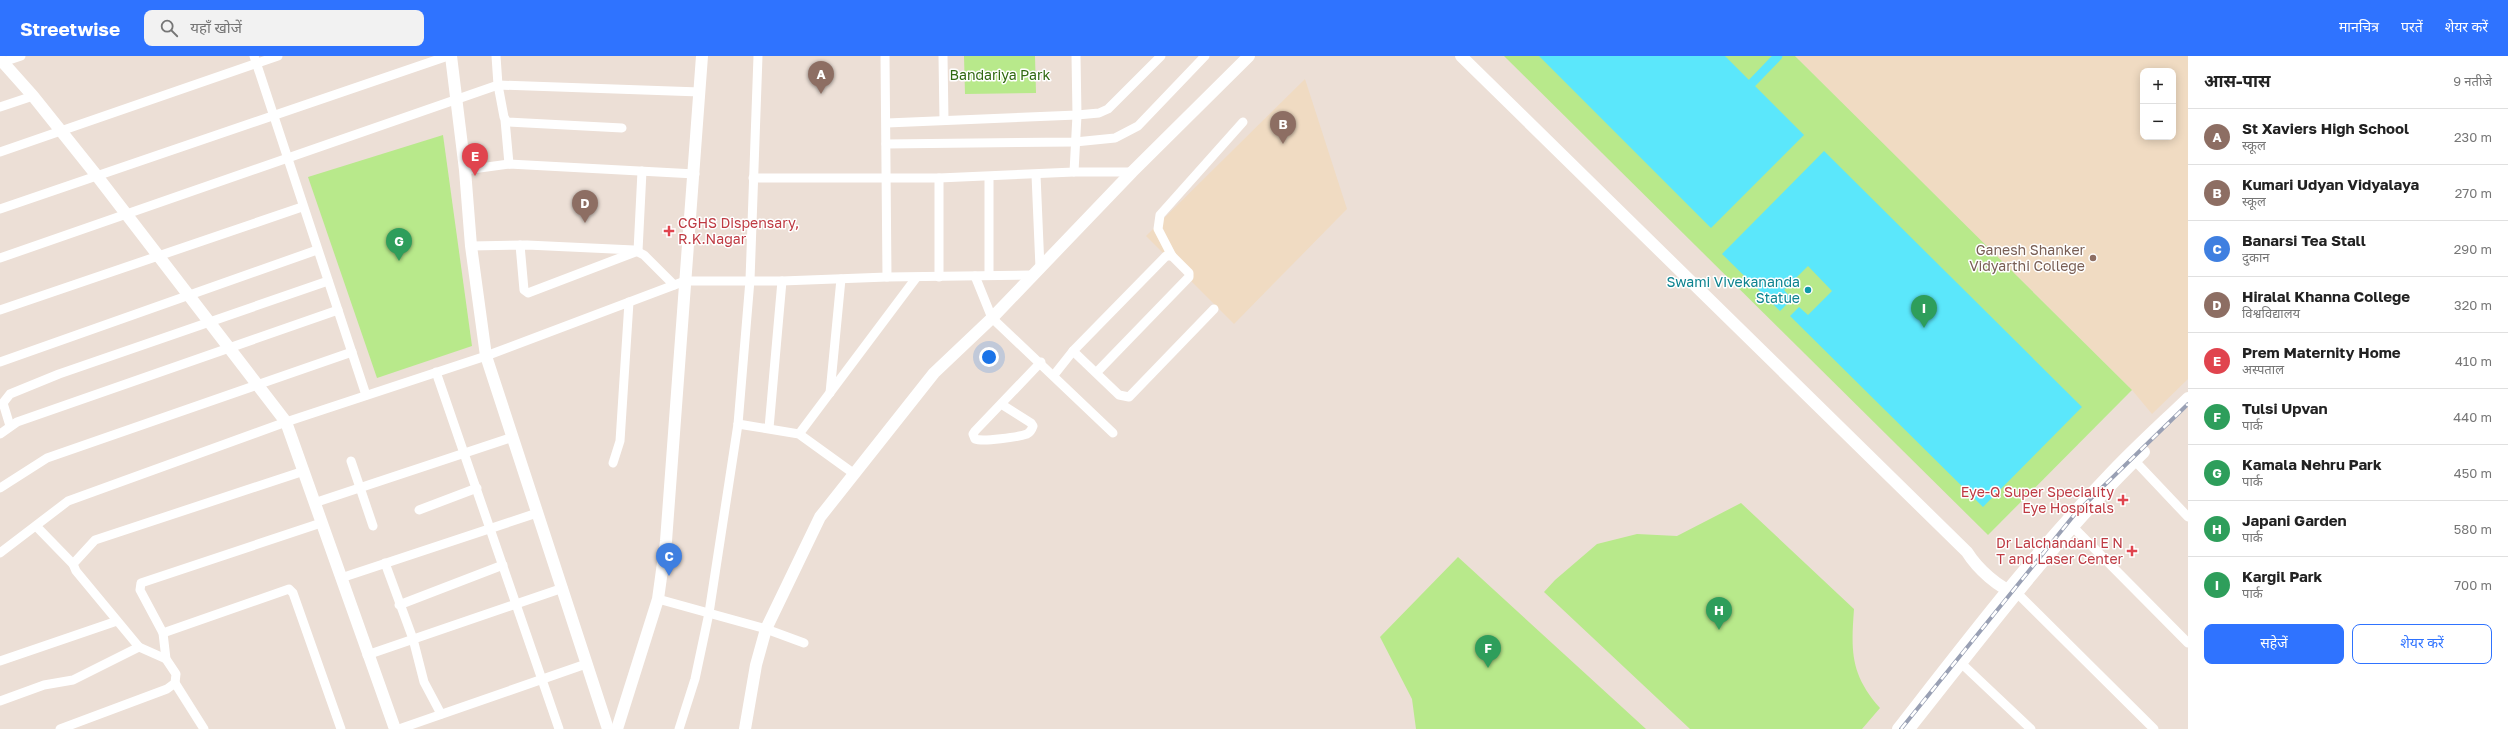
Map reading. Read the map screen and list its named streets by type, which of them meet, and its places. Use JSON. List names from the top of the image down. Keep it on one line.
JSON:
{"parks":["Bandariya Park"],"places":{"health":["CGHS Dispensary, R.K.Nagar","Eye-Q Super Speciality Eye Hospitals","Dr Lalchandani E N T and Laser Center"],"other":["Ganesh Shanker Vidyarthi College","Swami Vivekananda Statue"]},"page":{"header":"Streetwise","search":"यहाँ खोजें","nav":["मानचित्र","परतें","शेयर करें"],"heading":["आस-पास","9 नतीजे"],"pins":["A","B","E","D","G","I","C","H","F"],"map_buttons":["+","−"],"list":[{"mark":"A","name":"St Xaviers High School","note":"स्कूल","value":"230 m"},{"mark":"B","name":"Kumari Udyan Vidyalaya","note":"स्कूल","value":"270 m"},{"mark":"C","name":"Banarsi Tea Stall","note":"दुकान","value":"290 m"},{"mark":"D","name":"Hiralal Khanna College","note":"विश्वविद्यालय","value":"320 m"},{"mark":"E","name":"Prem Maternity Home","note":"अस्पताल","value":"410 m"},{"mark":"F","name":"Tulsi Upvan","note":"पार्क","value":"440 m"},{"mark":"G","name":"Kamala Nehru Park","note":"पार्क","value":"450 m"},{"mark":"H","name":"Japani Garden","note":"पार्क","value":"580 m"},{"mark":"I","name":"Kargil Park","note":"पार्क","value":"700 m"}],"buttons":["सहेजें","शेयर करें"]}}
